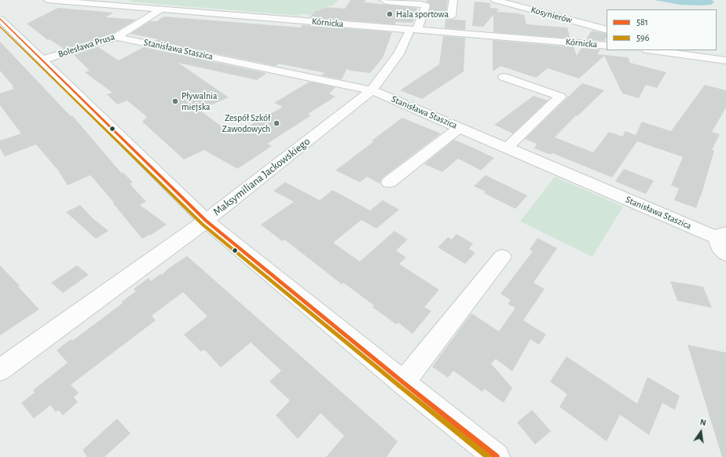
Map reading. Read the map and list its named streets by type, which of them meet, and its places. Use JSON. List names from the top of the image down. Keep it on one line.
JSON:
{"streets":{"street":["Kosynierów","Kórnicka","Bolesława Prusa","Stanisława Staszica","Maksymiliana Jackowskiego"]},"crossings":[["Kórnicka","Bolesława Prusa"],["Kórnicka","Maksymiliana Jackowskiego"],["Bolesława Prusa","Stanisława Staszica"],["Stanisława Staszica","Maksymiliana Jackowskiego"]],"places":["Hala sportowa","Pływalnia miejska","Zespół Szkół Zawodowych"],"lines":["transit line 581","transit line 596"],"legend":["581","596"],"north":"top"}
